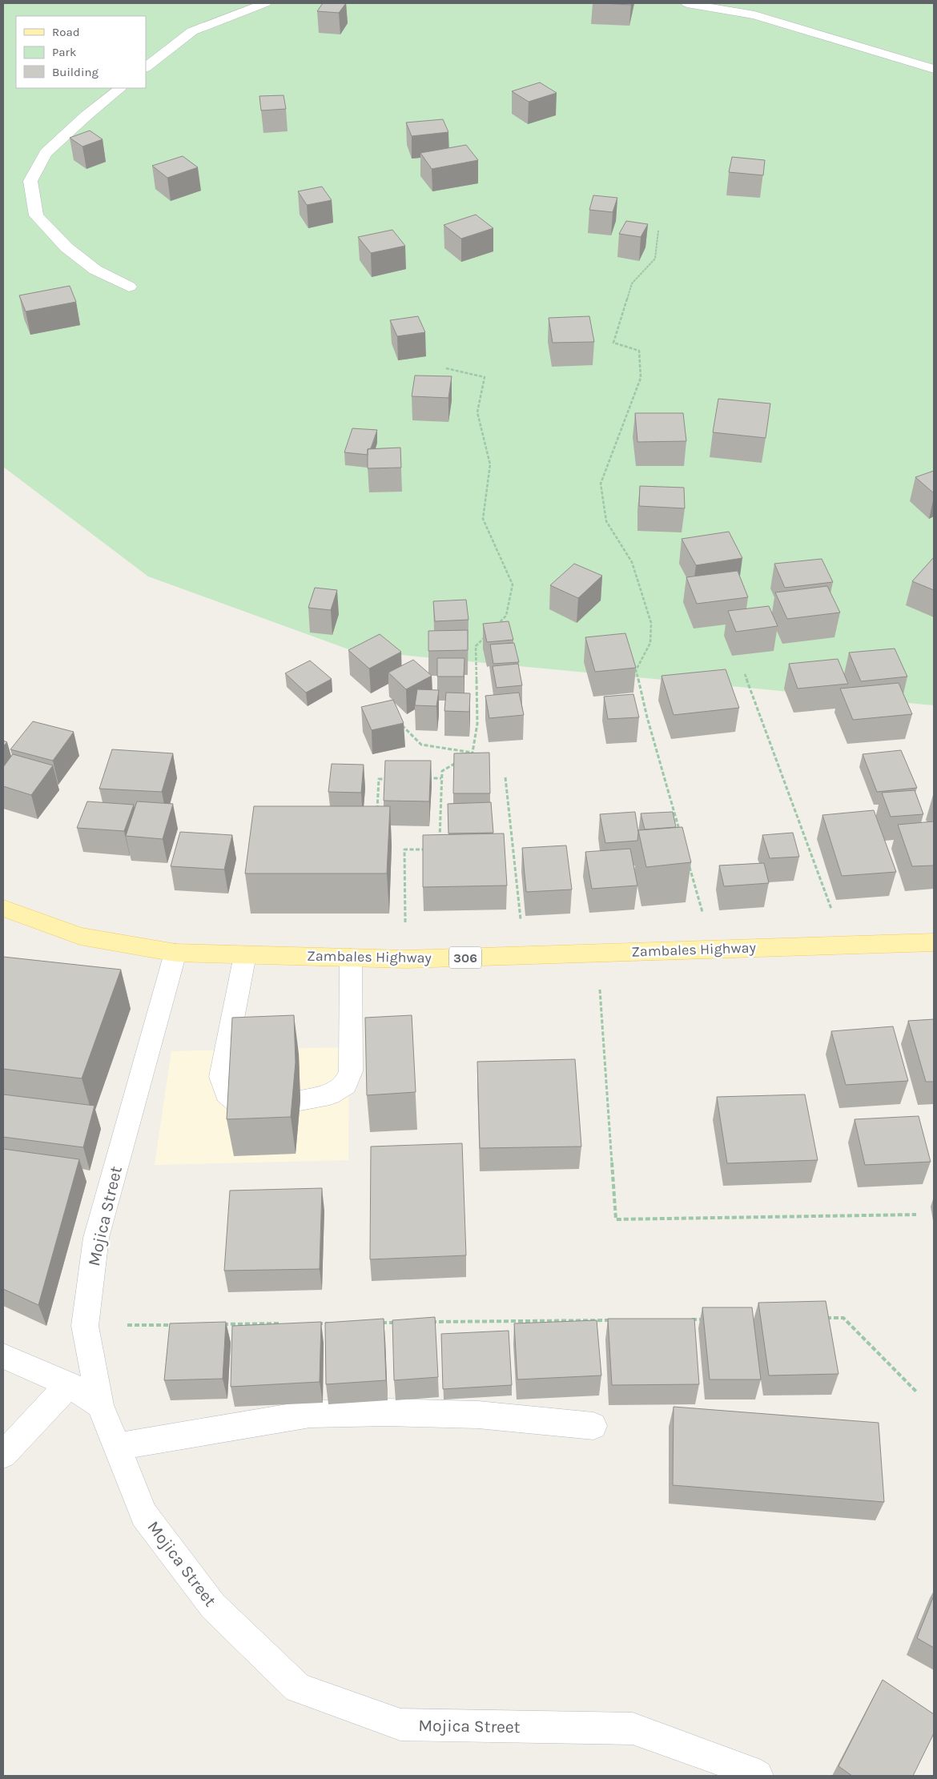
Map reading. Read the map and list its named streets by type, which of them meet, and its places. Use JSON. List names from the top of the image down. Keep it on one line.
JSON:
{"streets":{"main road":["Zambales Highway","306"],"street":["Mojica Street"]},"crossings":[["Zambales Highway","Mojica Street"]],"legend":["Road","Park","Building"]}
